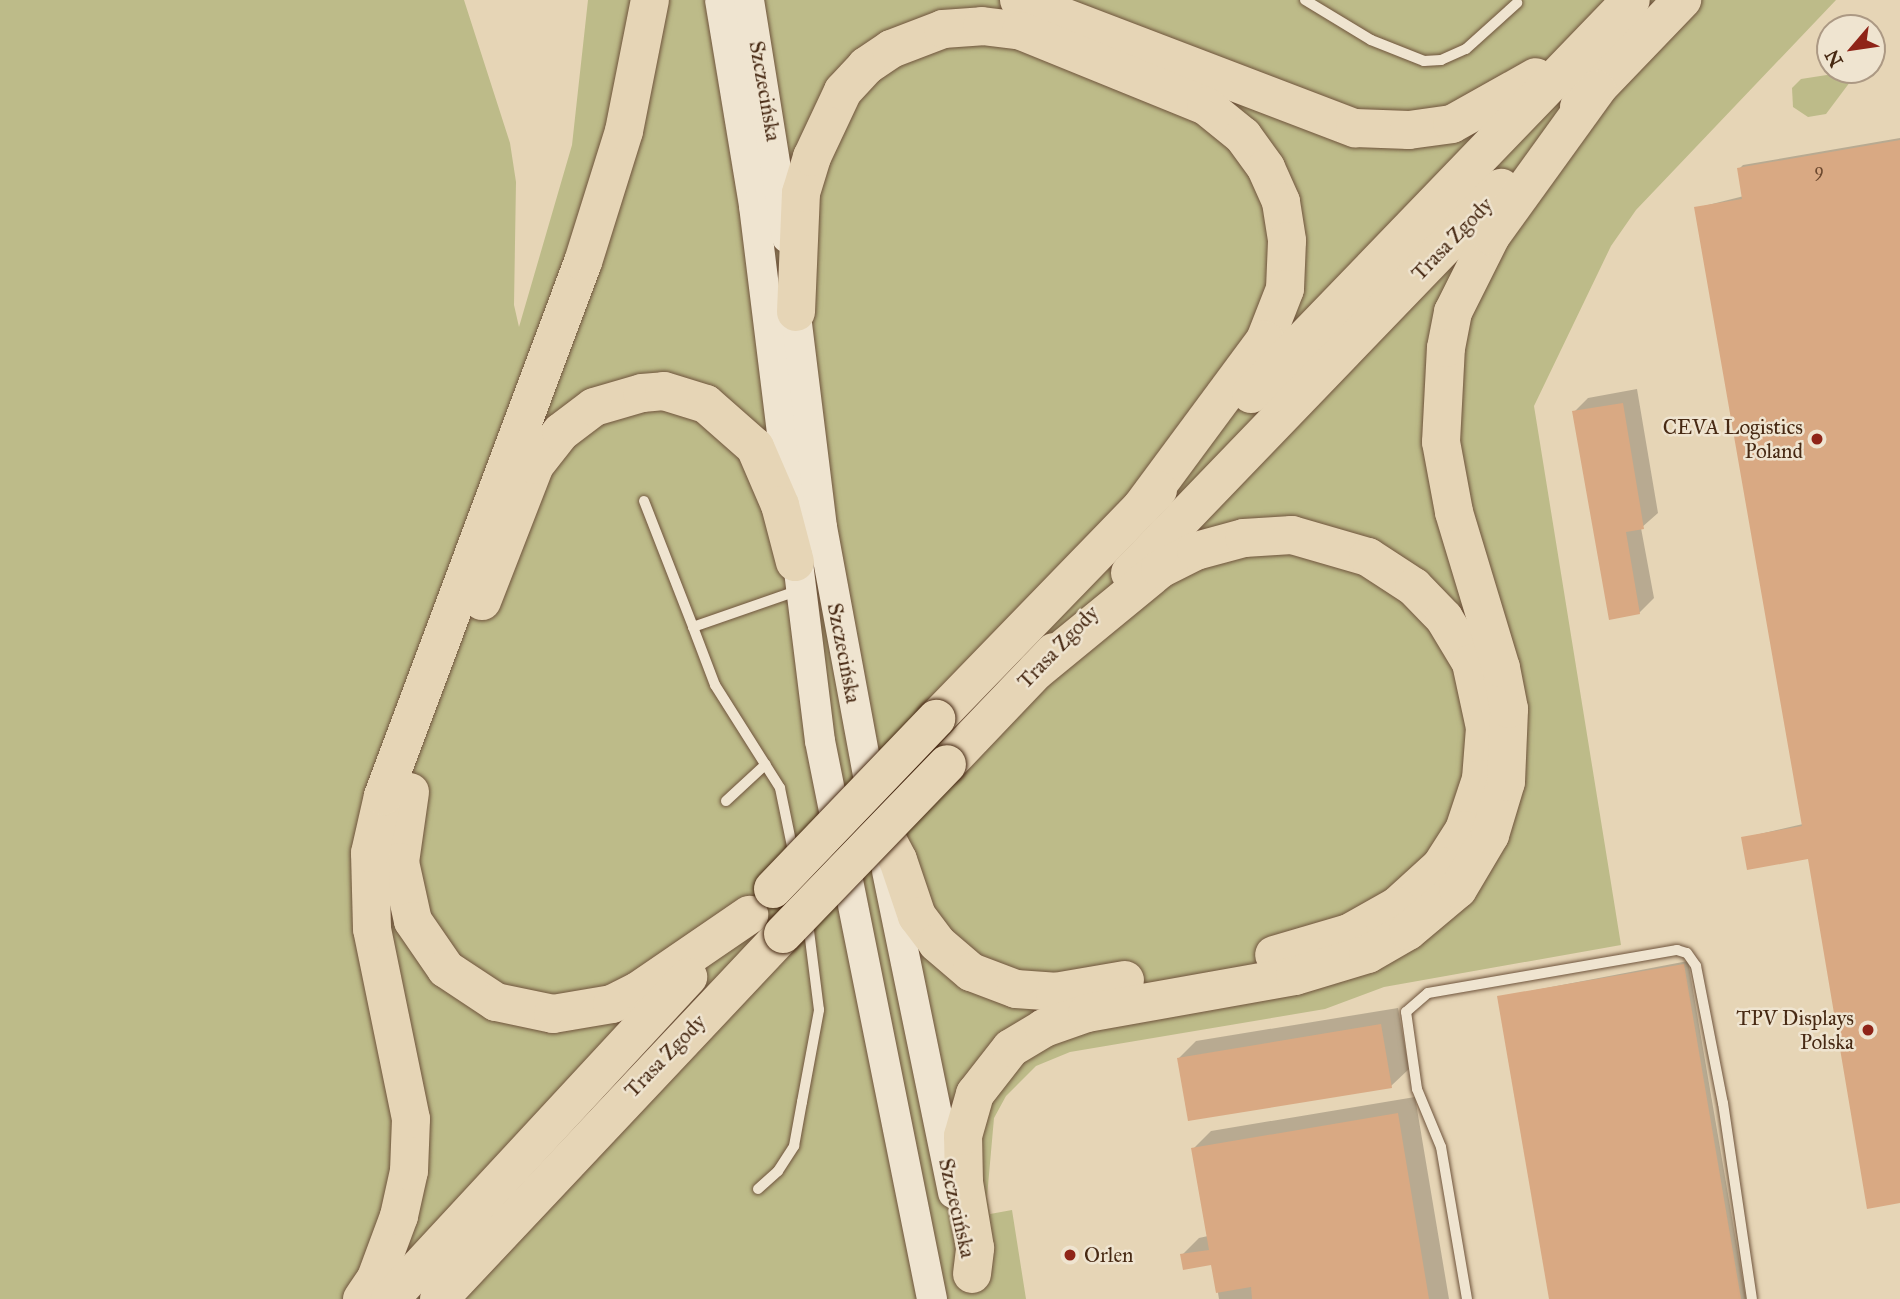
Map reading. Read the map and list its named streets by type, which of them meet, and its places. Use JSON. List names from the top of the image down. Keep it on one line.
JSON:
{"streets":{"highway":["Trasa Zgody"],"main road":["Szczecińska"]},"places":["CEVA Logistics Poland","TPV Displays Polska","Orlen"],"house_numbers":["9"],"north":"bottom left"}
